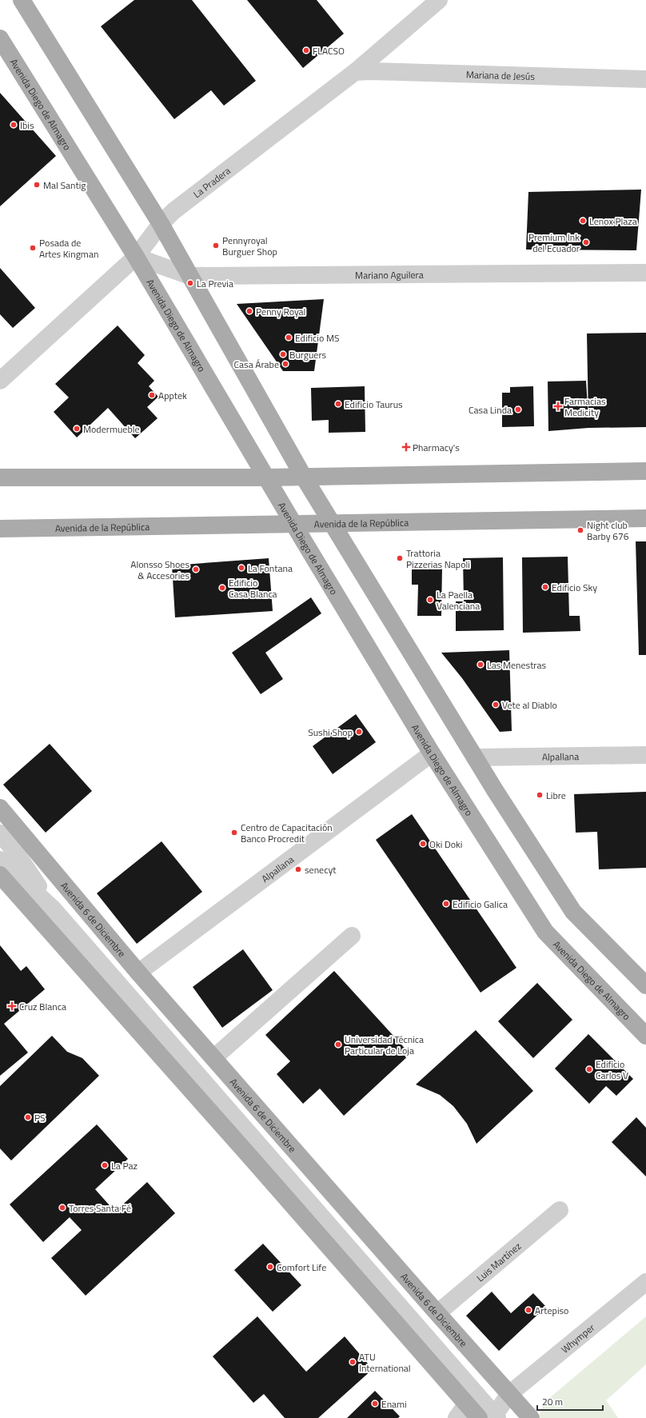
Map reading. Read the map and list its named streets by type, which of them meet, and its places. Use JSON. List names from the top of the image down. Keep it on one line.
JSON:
{"streets":{"main road":["Avenida Diego de Almagro","Avenida de la República","Avenida 6 de Diciembre"],"street":["Mariana de Jesús","La Pradera","Mariano Aguilera","Alpallana","Luis Martínez","Whymper"]},"crossings":[["Mariana de Jesús","La Pradera"],["Avenida Diego de Almagro","La Pradera"],["Avenida Diego de Almagro","Mariano Aguilera"],["Avenida Diego de Almagro","Avenida de la República"],["Avenida Diego de Almagro","Alpallana"],["La Pradera","Mariano Aguilera"],["Alpallana","Avenida 6 de Diciembre"],["Avenida 6 de Diciembre","Luis Martínez"],["Avenida 6 de Diciembre","Whymper"]],"places":{"other":["FLACSO","Ibis","Mal Santig","Lenox Plaza","Premium Ink del Ecuador","Pennyroyal Burguer Shop","Posada de Artes Kingman","La Previa","Penny Royal","Edificio MS","Burguers","Casa Árabe","Apptek","Edificio Taurus","Casa Linda","Modermueble","Night club Barby 676","Trattoria Pizzerias Napoli","La Fontana","Alonsso Shoes & Accesories","Edificio Sky","Edificio Casa Blanca","La Paella Valenciana","Las Menestras","Vete al Diablo","Sushi Shop","Libre","Centro de Capacitación Banco Procredit","Oki Doki","senecyt","Edificio Galica","Universidad Técnica Particular de Loja","Edificio Carlos V","PS","La Paz","Torres Santa Fé","Comfort Life","Artepiso","ATU International","Enami"],"health":["Farmacias Medicity","Pharmacy's","Cruz Blanca"]},"scale_bar":"20 m"}
